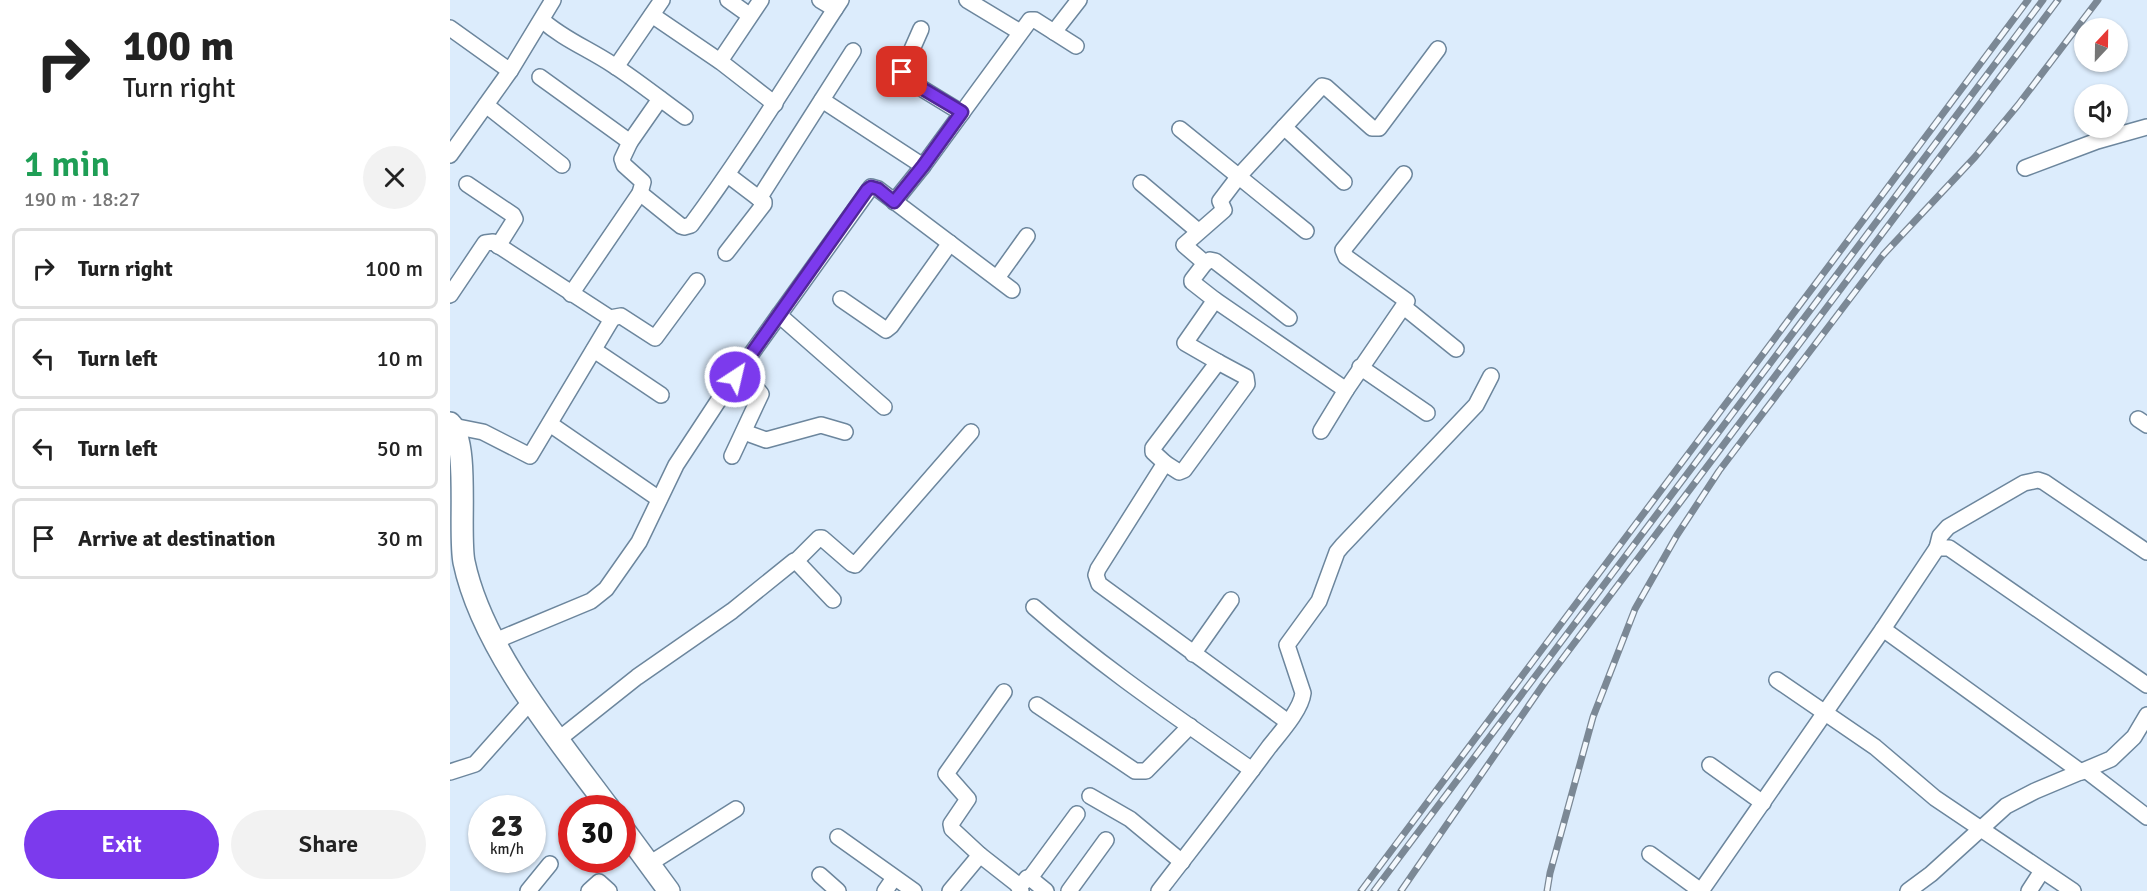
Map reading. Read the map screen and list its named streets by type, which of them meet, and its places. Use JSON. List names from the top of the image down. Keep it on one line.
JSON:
{"north":"top","page":{"turn":["100 m","Turn right"],"heading":["1 min","190 m · 18:27"],"list":[{"name":"Turn right","value":"100 m"},{"name":"Turn left","value":"10 m"},{"name":"Turn left","value":"50 m"},{"name":"Arrive at destination","value":"30 m"}],"speed":"23 km/h","limit":"30","buttons":["Exit","Share"]}}
